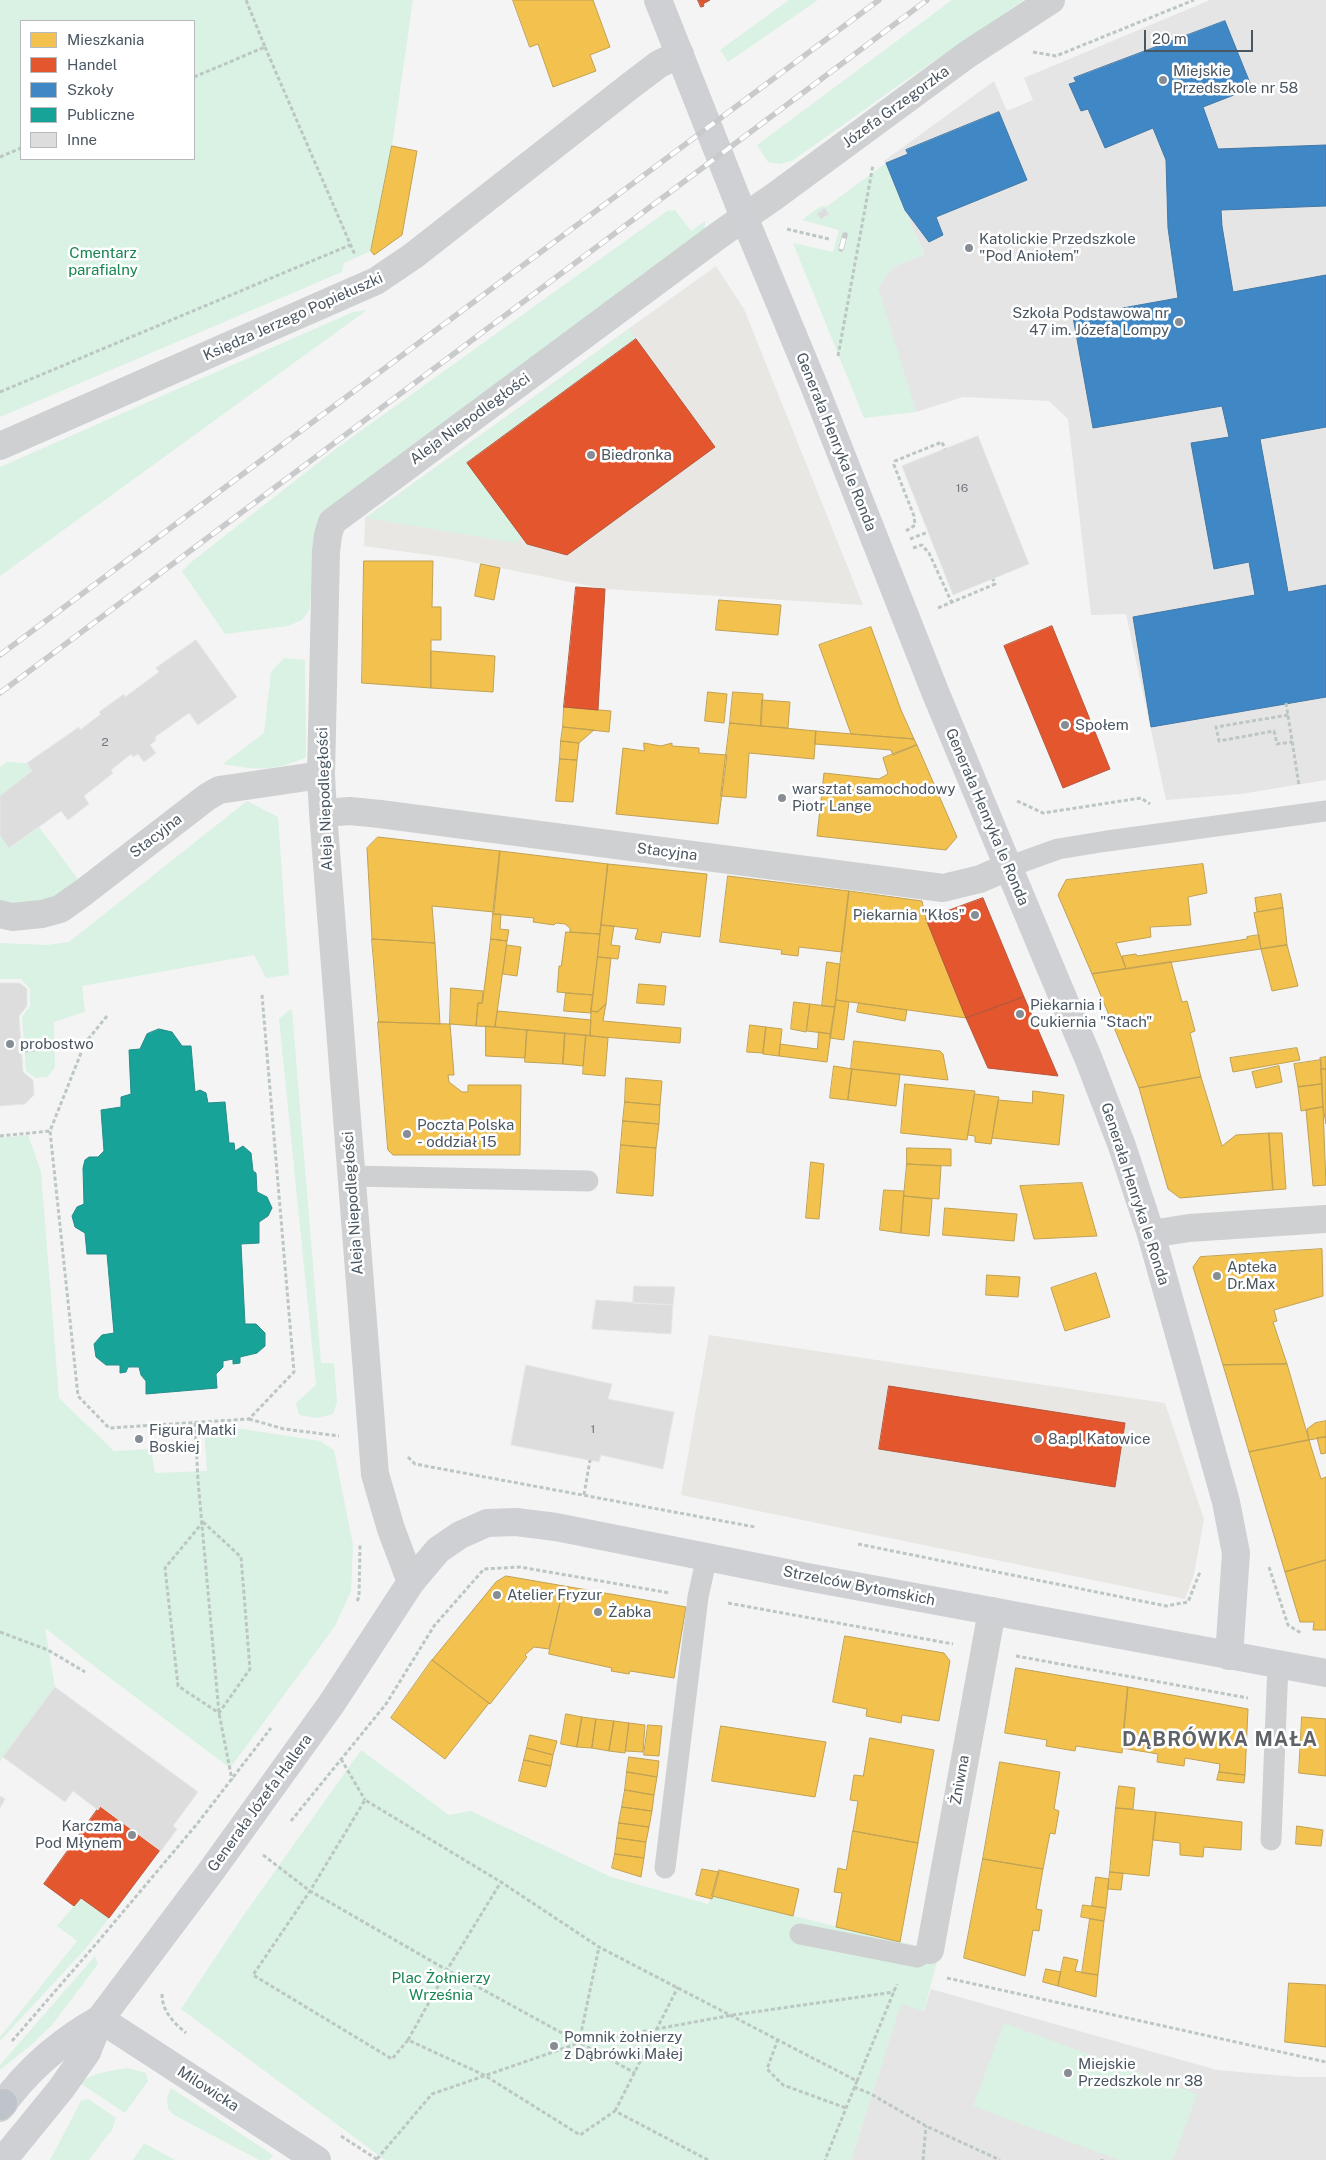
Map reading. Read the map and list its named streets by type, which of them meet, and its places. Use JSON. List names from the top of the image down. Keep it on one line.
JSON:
{"streets":{"street":["Józefa Grzegorzka","Księdza Jerzego Popiełuszki","Aleja Niepodległości","Generała Henryka le Ronda","Stacyjna","Strzelców Bytomskich","Żniwna","Generała Józefa Hallera","Milowicka"]},"crossings":[["Józefa Grzegorzka","Aleja Niepodległości"],["Józefa Grzegorzka","Generała Henryka le Ronda"],["Księdza Jerzego Popiełuszki","Generała Henryka le Ronda"],["Aleja Niepodległości","Generała Henryka le Ronda"],["Aleja Niepodległości","Stacyjna"],["Aleja Niepodległości","Strzelców Bytomskich"],["Aleja Niepodległości","Generała Józefa Hallera"],["Generała Henryka le Ronda","Stacyjna"],["Generała Henryka le Ronda","Strzelców Bytomskich"],["Strzelców Bytomskich","Żniwna"],["Strzelców Bytomskich","Generała Józefa Hallera"],["Generała Józefa Hallera","Milowicka"]],"districts":["DĄBRÓWKA MAŁA"],"parks":["Cmentarz parafialny","Plac Żołnierzy Września"],"places":["Miejskie Przedszkole nr 58","Katolickie Przedszkole \"Pod Aniołem\"","Szkoła Podstawowa nr 47 im. Józefa Lompy","Biedronka","Społem","warsztat samochodowy Piotr Lange","Piekarnia \"Kłos\"","Piekarnia i Cukiernia \"Stach\"","probostwo","Poczta Polska - oddział 15","Apteka Dr.Max","Figura Matki Boskiej","8a.pl Katowice","Atelier Fryzur","Żabka","Karczma Pod Młynem","Pomnik żołnierzy z Dąbrówki Małej","Miejskie Przedszkole nr 38"],"house_numbers":["16","2","1"],"legend":["Mieszkania","Handel","Szkoły","Publiczne","Inne"],"scale_bar":"20 m"}
